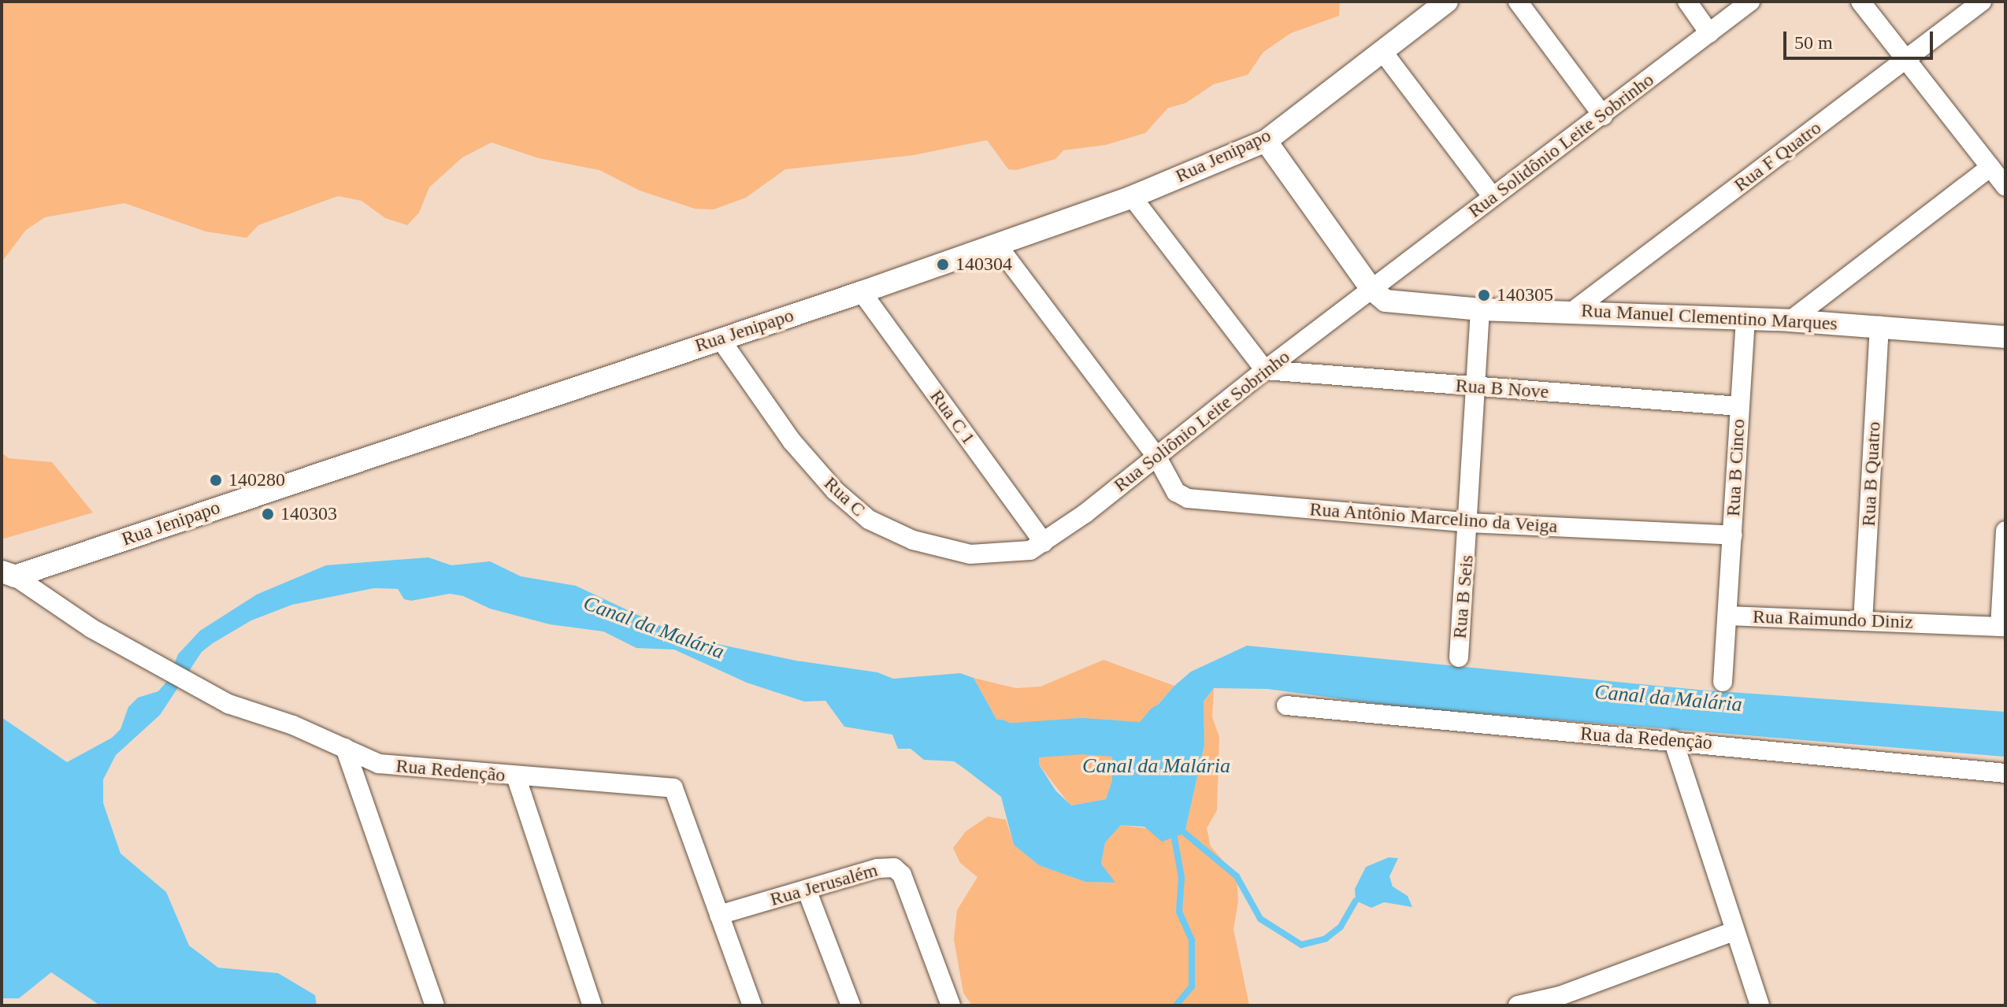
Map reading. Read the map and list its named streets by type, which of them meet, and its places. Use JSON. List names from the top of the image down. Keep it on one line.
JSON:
{"streets":{"street":["Rua Solidônio Leite Sobrinho","Rua Jenipapo","Rua F Quatro","Rua Manuel Clementino Marques","Rua B Nove","Rua C 1","Rua Soliônio Leite Sobrinho","Rua B Cinco","Rua B Quatro","Rua C","Rua Antônio Marcelino da Veiga","Rua B Seis","Rua Raimundo Diniz","Rua da Redenção","Rua Redenção","Rua Jerusalém"]},"crossings":[["Rua Solidônio Leite Sobrinho","Rua Manuel Clementino Marques"],["Rua Solidônio Leite Sobrinho","Rua Soliônio Leite Sobrinho"],["Rua Jenipapo","Rua Manuel Clementino Marques"],["Rua Jenipapo","Rua C 1"],["Rua Jenipapo","Rua C"],["Rua Jenipapo","Rua Antônio Marcelino da Veiga"],["Rua Jenipapo","Rua Redenção"],["Rua F Quatro","Rua Manuel Clementino Marques"],["Rua Manuel Clementino Marques","Rua Soliônio Leite Sobrinho"],["Rua Manuel Clementino Marques","Rua B Cinco"],["Rua Manuel Clementino Marques","Rua B Quatro"],["Rua Manuel Clementino Marques","Rua B Seis"],["Rua B Nove","Rua Soliônio Leite Sobrinho"],["Rua B Nove","Rua B Cinco"],["Rua B Nove","Rua B Seis"],["Rua C 1","Rua Soliônio Leite Sobrinho"],["Rua C 1","Rua C"],["Rua Soliônio Leite Sobrinho","Rua C"],["Rua Soliônio Leite Sobrinho","Rua Antônio Marcelino da Veiga"],["Rua B Cinco","Rua Antônio Marcelino da Veiga"],["Rua B Cinco","Rua Raimundo Diniz"],["Rua B Quatro","Rua Raimundo Diniz"],["Rua Antônio Marcelino da Veiga","Rua B Seis"],["Rua Redenção","Rua Jerusalém"]],"water":["Canal da Malária"],"places":["140304","140305","140280","140303"],"scale_bar":"50 m"}
